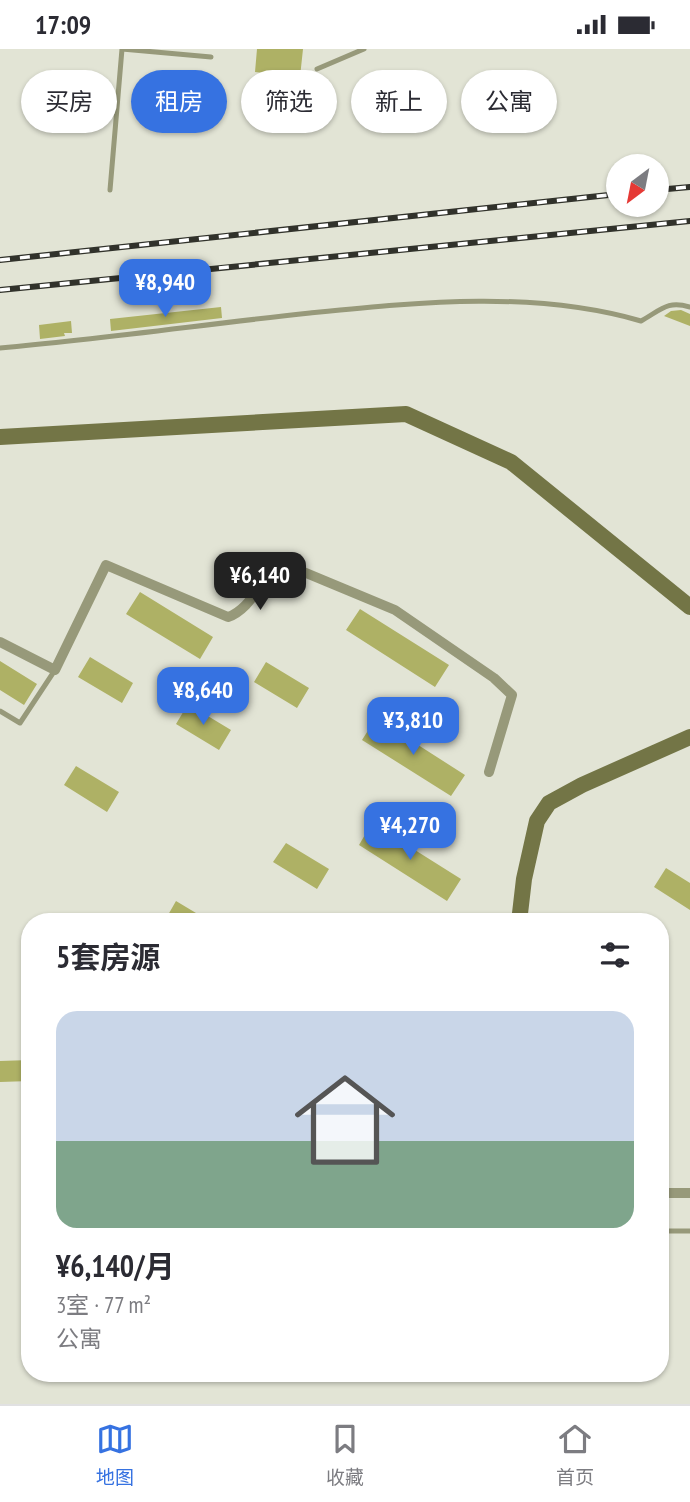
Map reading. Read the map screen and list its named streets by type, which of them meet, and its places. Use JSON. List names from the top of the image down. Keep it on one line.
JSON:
{"north":"bottom left","page":{"status":"17:09","chip":["买房","租房","筛选","新上","公寓"],"price":["¥8,940","¥6,140","¥8,640","¥3,810","¥4,270"],"heading":"5套房源","list":[{"name":"¥6,140/月","note":"3室 · 77 m² · 公寓"}],"tabs":["地图","收藏","首页"]}}
